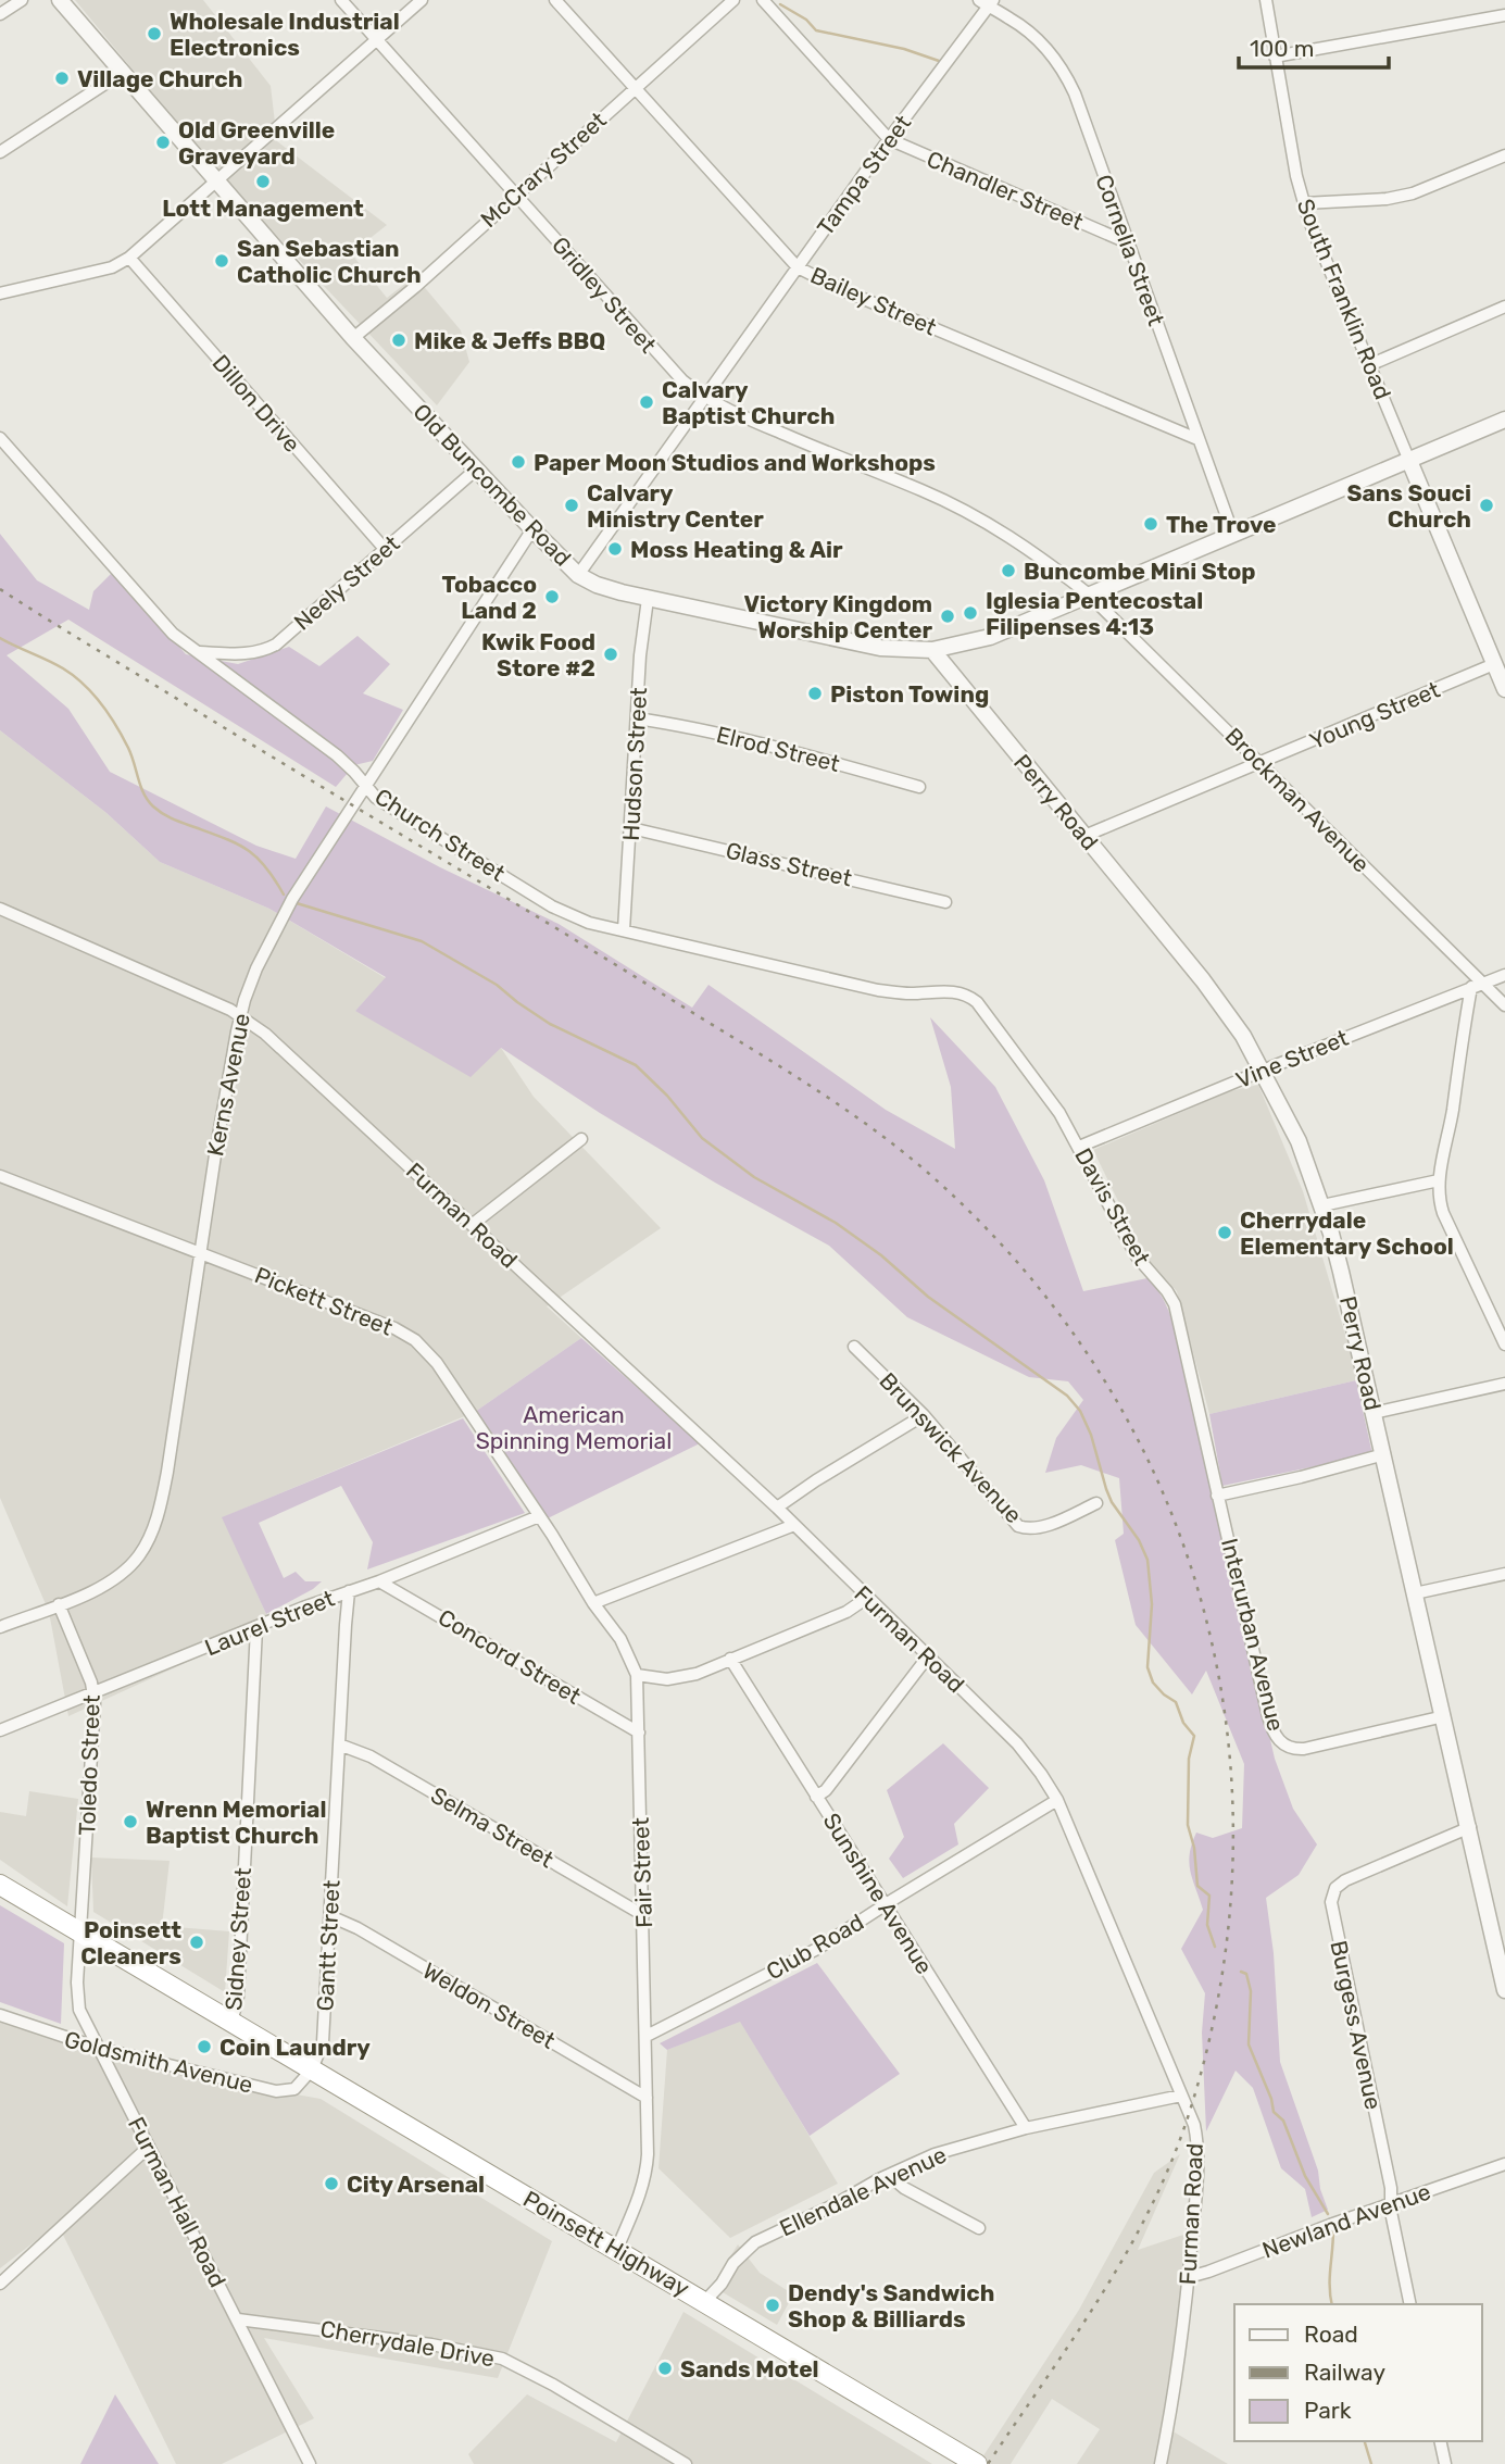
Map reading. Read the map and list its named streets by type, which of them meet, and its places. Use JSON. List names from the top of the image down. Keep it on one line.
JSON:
{"streets":{"highway":["Poinsett Highway"],"street":["McCrary Street","Tampa Street","Chandler Street","Cornelia Street","Gridley Street","South Franklin Road","Bailey Street","Dillon Drive","Old Buncombe Road","Neely Street","Young Street","Elrod Street","Hudson Street","Brockman Avenue","Perry Road","Church Street","Glass Street","Vine Street","Kerns Avenue","Davis Street","Furman Road","Pickett Street","Brunswick Avenue","Laurel Street","Interurban Avenue","Concord Street","Toledo Street","Selma Street","Fair Street","Sunshine Avenue","Sidney Street","Gantt Street","Club Road","Weldon Street","Burgess Avenue","Goldsmith Avenue","Ellendale Avenue","Furman Hall Road","Newland Avenue","Cherrydale Drive"]},"crossings":[["McCrary Street","Gridley Street"],["McCrary Street","Bailey Street"],["McCrary Street","Old Buncombe Road"],["Tampa Street","Chandler Street"],["Tampa Street","Cornelia Street"],["Tampa Street","Gridley Street"],["Tampa Street","Bailey Street"],["Tampa Street","Old Buncombe Road"],["Chandler Street","Cornelia Street"],["Cornelia Street","Bailey Street"],["Cornelia Street","Old Buncombe Road"],["Gridley Street","Old Buncombe Road"],["Gridley Street","Brockman Avenue"],["South Franklin Road","Old Buncombe Road"],["Dillon Drive","Neely Street"],["Old Buncombe Road","Neely Street"],["Old Buncombe Road","Hudson Street"],["Old Buncombe Road","Brockman Avenue"],["Old Buncombe Road","Perry Road"],["Old Buncombe Road","Kerns Avenue"],["Neely Street","Church Street"],["Young Street","Brockman Avenue"],["Young Street","Perry Road"],["Elrod Street","Hudson Street"],["Hudson Street","Church Street"],["Hudson Street","Glass Street"],["Brockman Avenue","Vine Street"],["Perry Road","Vine Street"],["Perry Road","Interurban Avenue"],["Perry Road","Burgess Avenue"],["Church Street","Kerns Avenue"],["Church Street","Davis Street"],["Vine Street","Davis Street"],["Kerns Avenue","Furman Road"],["Kerns Avenue","Pickett Street"],["Kerns Avenue","Toledo Street"],["Davis Street","Interurban Avenue"],["Furman Road","Club Road"],["Furman Road","Ellendale Avenue"],["Furman Road","Newland Avenue"],["Pickett Street","Laurel Street"],["Pickett Street","Fair Street"],["Laurel Street","Concord Street"],["Laurel Street","Toledo Street"],["Laurel Street","Fair Street"],["Laurel Street","Sidney Street"],["Laurel Street","Gantt Street"],["Concord Street","Fair Street"],["Toledo Street","Furman Hall Road"],["Toledo Street","Poinsett Highway"],["Selma Street","Fair Street"],["Selma Street","Gantt Street"],["Fair Street","Club Road"],["Fair Street","Weldon Street"],["Fair Street","Poinsett Highway"],["Sunshine Avenue","Club Road"],["Sunshine Avenue","Ellendale Avenue"],["Sidney Street","Poinsett Highway"],["Gantt Street","Weldon Street"],["Gantt Street","Goldsmith Avenue"],["Gantt Street","Poinsett Highway"],["Burgess Avenue","Newland Avenue"],["Goldsmith Avenue","Furman Hall Road"],["Goldsmith Avenue","Poinsett Highway"],["Ellendale Avenue","Poinsett Highway"],["Furman Hall Road","Poinsett Highway"],["Furman Hall Road","Cherrydale Drive"]],"parks":["American Spinning Memorial"],"places":["Wholesale Industrial Electronics","Village Church","Old Greenville Graveyard","Lott Management","San Sebastian Catholic Church","Mike & Jeffs BBQ","Calvary Baptist Church","Paper Moon Studios and Workshops","Calvary Ministry Center","Sans Souci Church","The Trove","Moss Heating & Air","Buncombe Mini Stop","Tobacco Land 2","Iglesia Pentecostal Filipenses 4:13","Victory Kingdom Worship Center","Kwik Food Store #2","Piston Towing","Cherrydale Elementary School","Wrenn Memorial Baptist Church","Poinsett Cleaners","Coin Laundry","City Arsenal","Dendy's Sandwich Shop & Billiards","Sands Motel"],"legend":["Road","Railway","Park"],"scale_bar":"100 m"}
